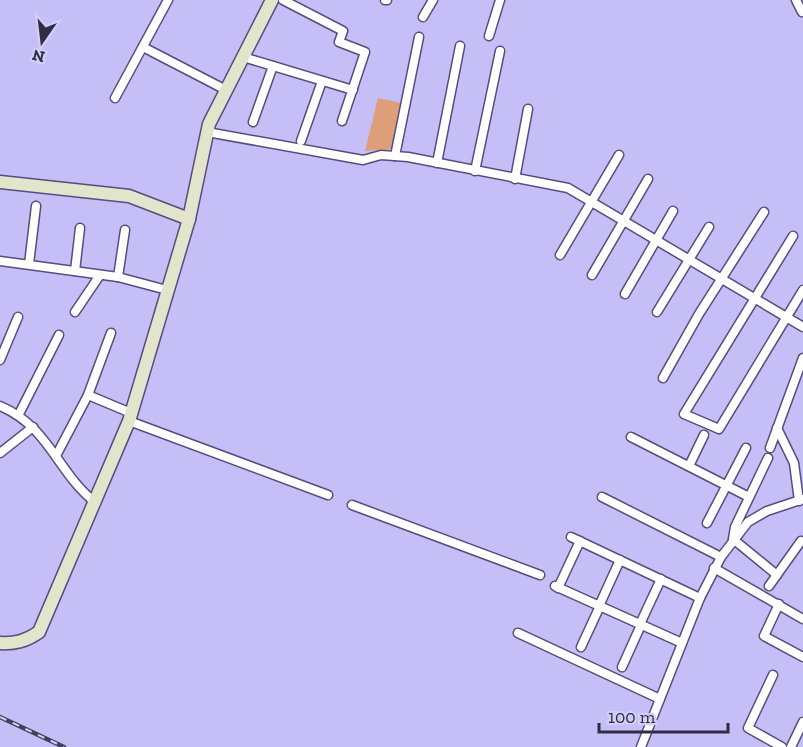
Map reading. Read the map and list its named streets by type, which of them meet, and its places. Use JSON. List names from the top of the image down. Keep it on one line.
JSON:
{"scale_bar":"100 m","north":"bottom"}
